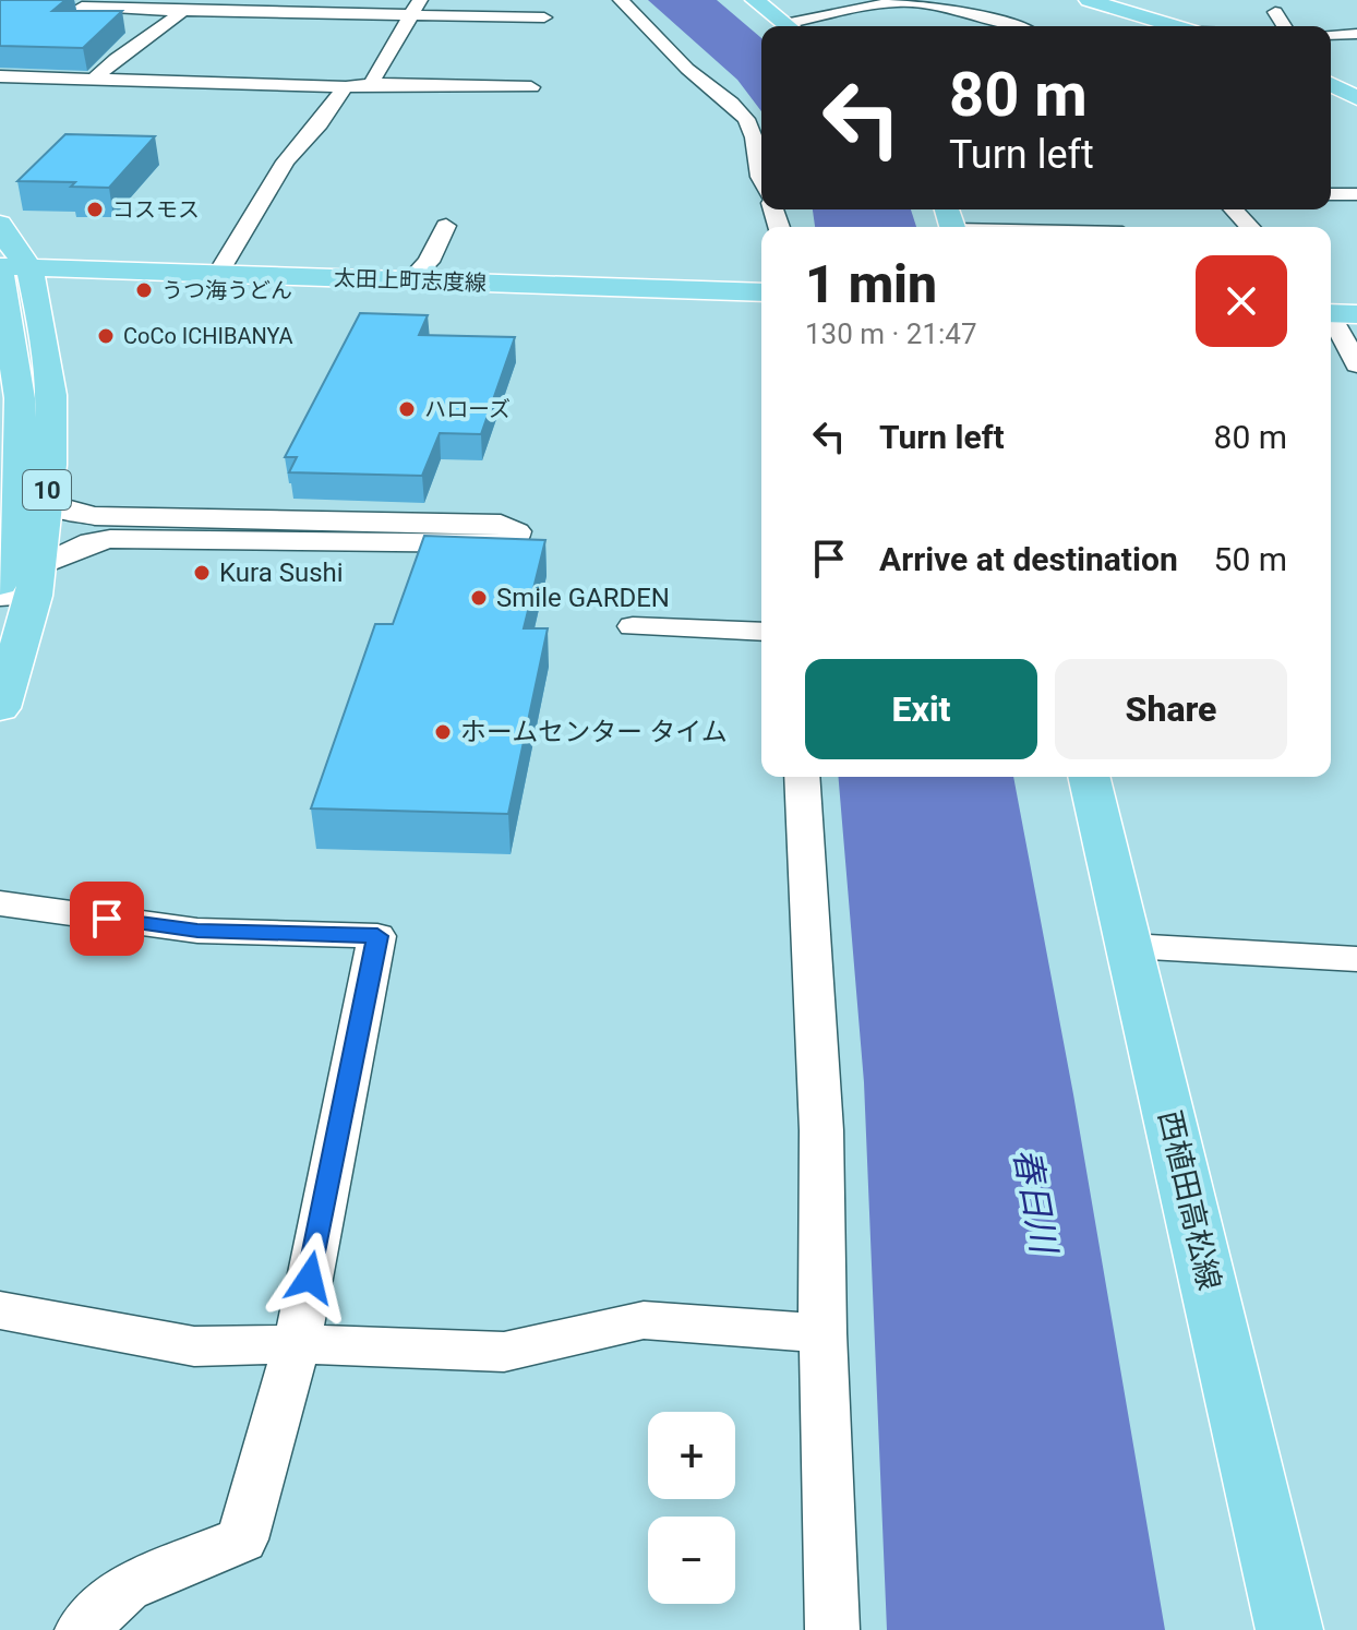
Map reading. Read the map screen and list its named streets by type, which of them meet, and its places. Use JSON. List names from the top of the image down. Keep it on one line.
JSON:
{"streets":{"main road":["太田上町志度線","10","西植田高松線"]},"crossings":[["太田上町志度線","10"]],"water":["春日川"],"places":["コスモス","うつ海うどん","CoCo ICHIBANYA","ハローズ","Kura Sushi","Smile GARDEN","ホームセンター タイム"],"page":{"turn":["80 m","Turn left"],"heading":["1 min","130 m · 21:47"],"list":[{"name":"Turn left","value":"80 m"},{"name":"Arrive at destination","value":"50 m"}],"buttons":["Exit","Share"],"map_buttons":["+","−"]}}
